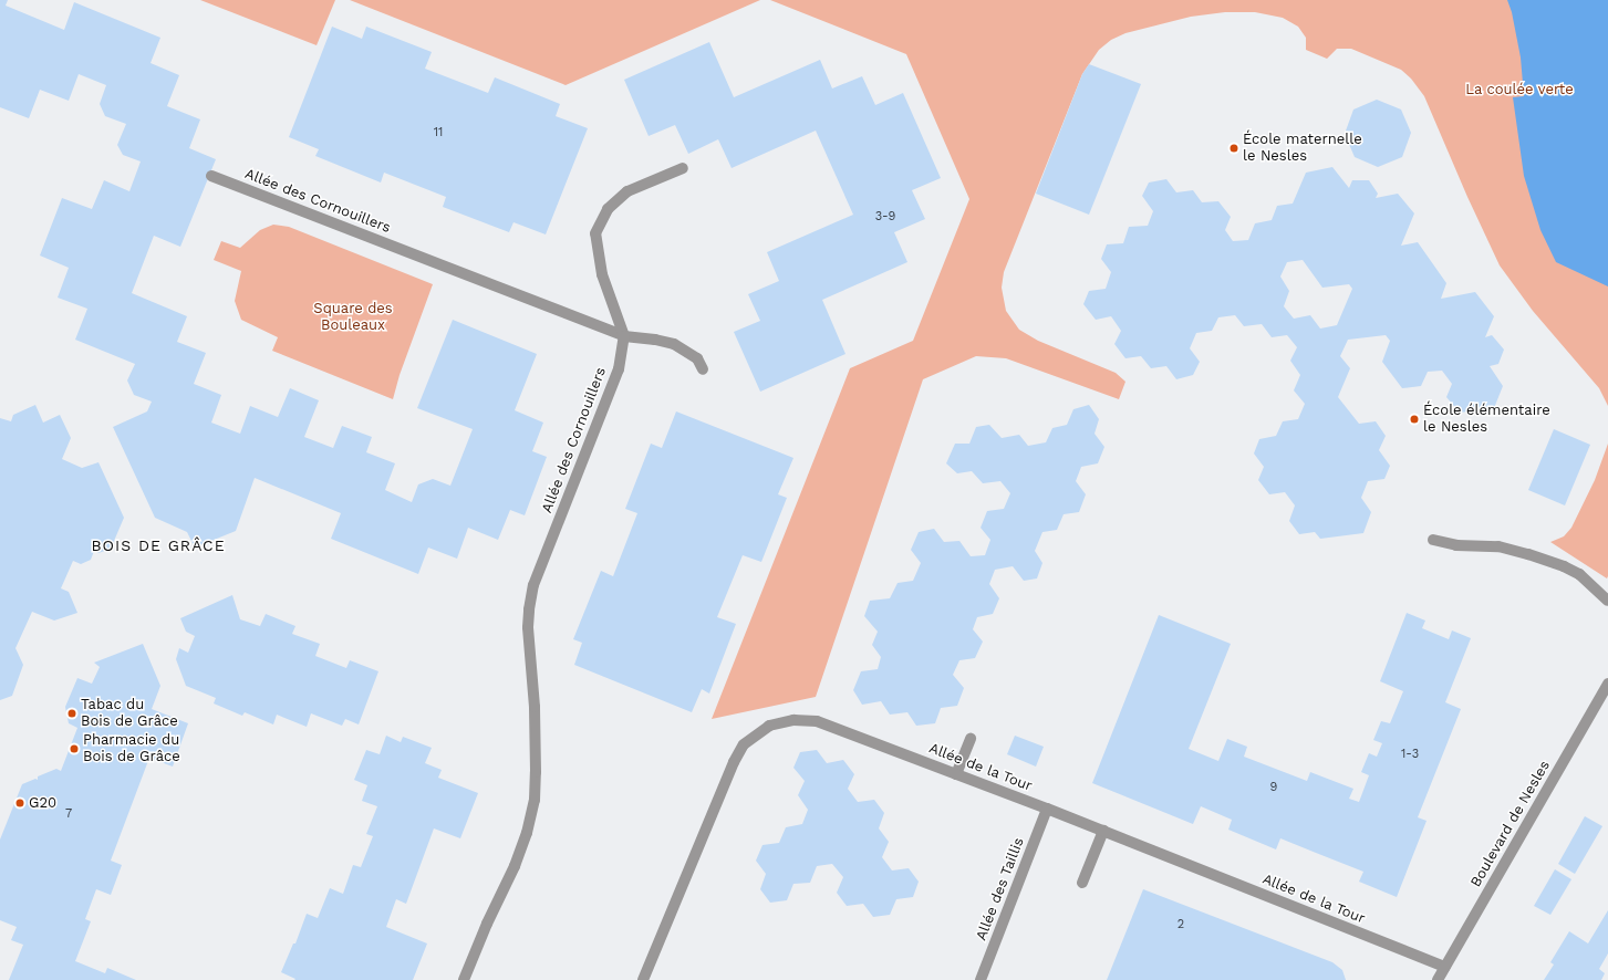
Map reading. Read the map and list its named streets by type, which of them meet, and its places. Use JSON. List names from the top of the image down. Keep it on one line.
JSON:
{"streets":{"street":["Allée des Cornouillers","Allée de la Tour","Boulevard de Nesles","Allée des Taillis"]},"crossings":[["Allée de la Tour","Boulevard de Nesles"],["Allée de la Tour","Allée des Taillis"]],"districts":["BOIS DE GRÂCE"],"parks":["La coulée verte","Square des Bouleaux"],"places":["École maternelle le Nesles","École élémentaire le Nesles","Tabac du Bois de Grâce","Pharmacie du Bois de Grâce","G20"],"house_numbers":["11","3-9","1-3","9","7","2"]}
